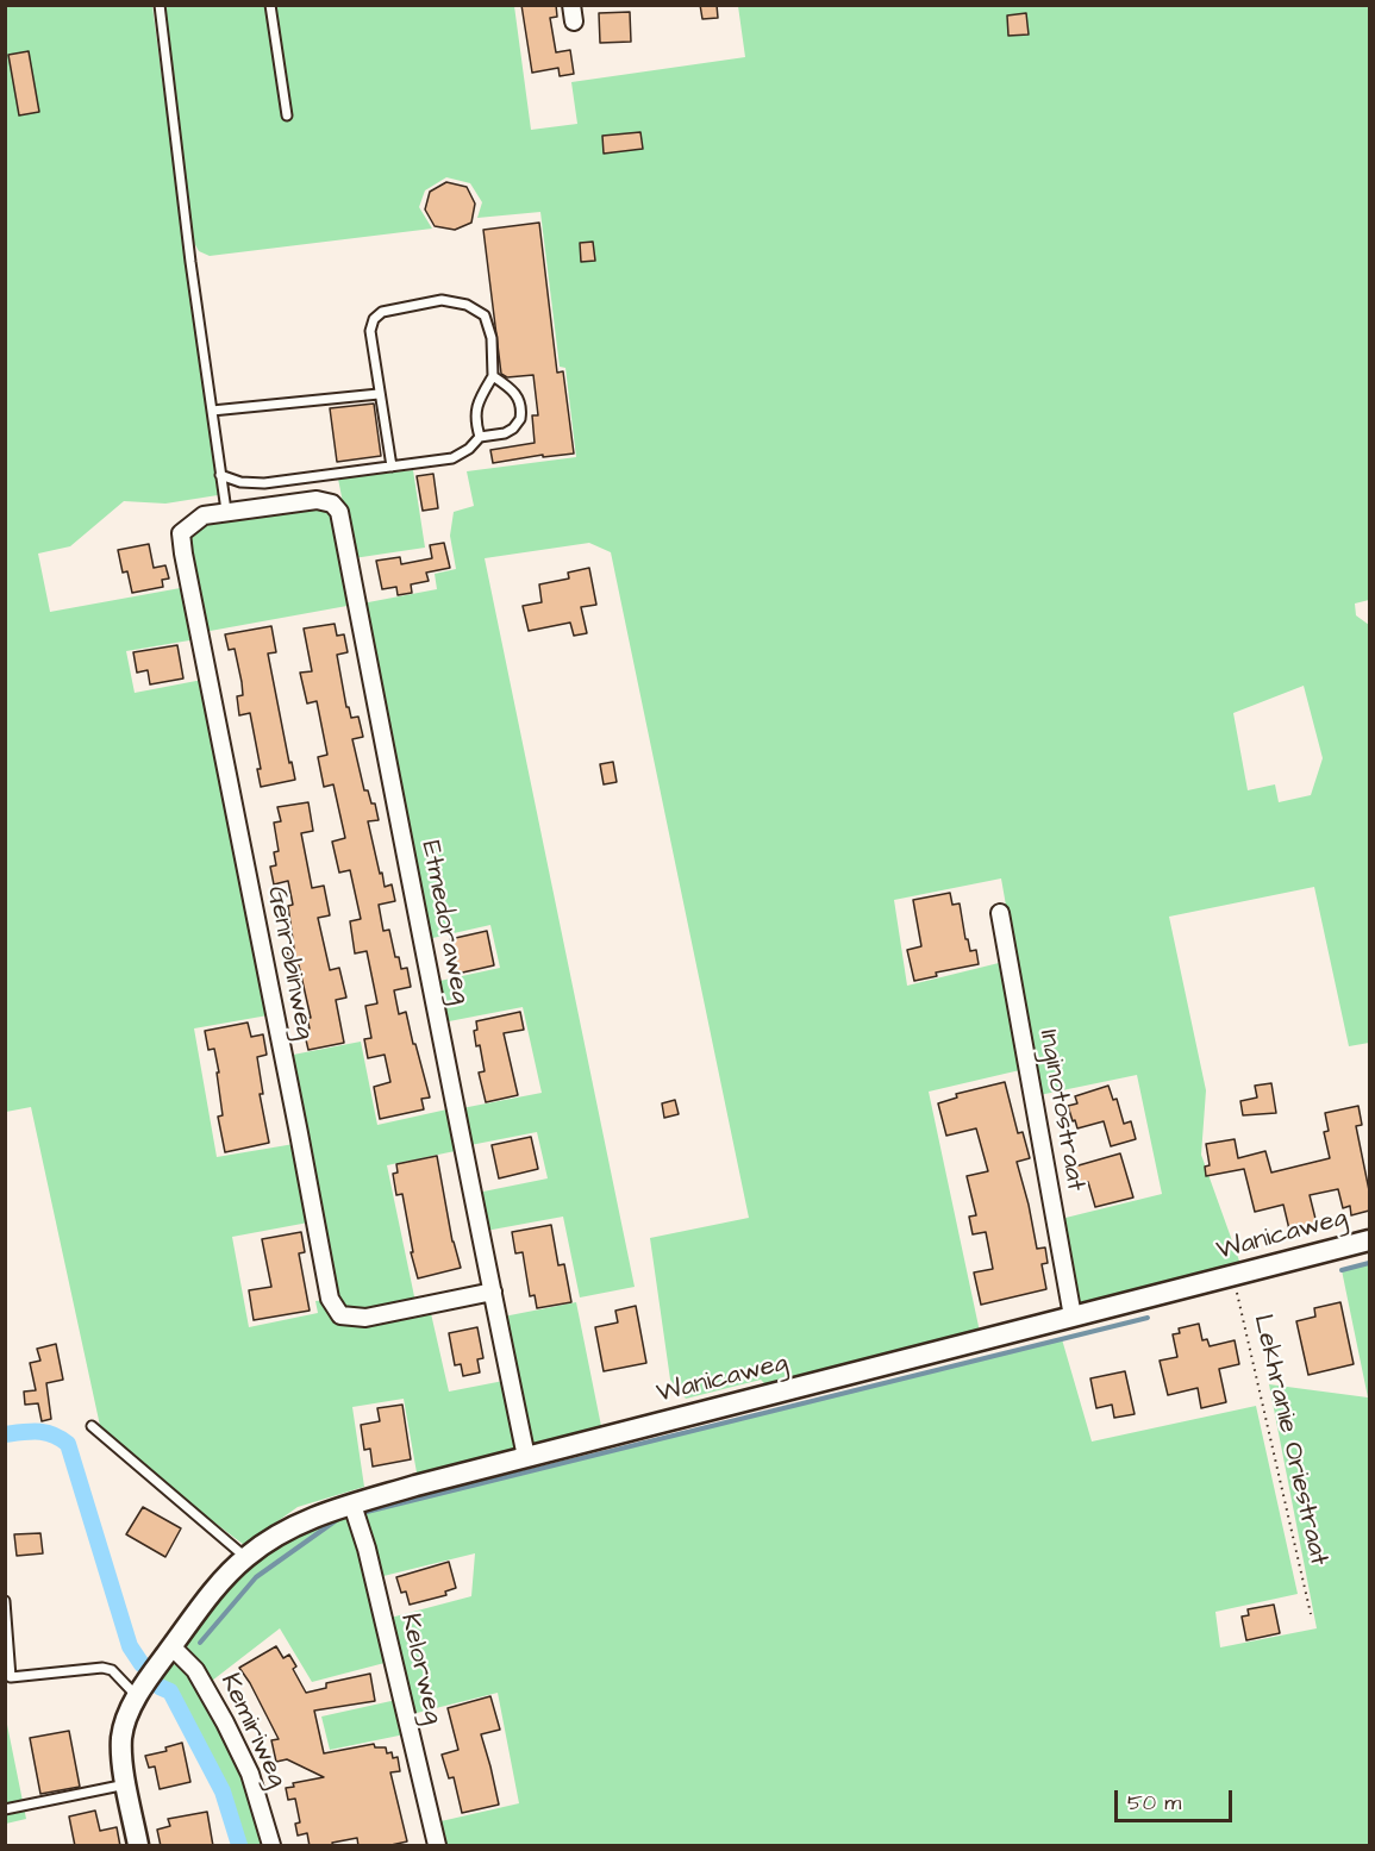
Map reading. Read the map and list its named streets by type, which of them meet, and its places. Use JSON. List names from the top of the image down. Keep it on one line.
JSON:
{"streets":{"street":["Etmedoraweg","Genrobinweg","Inginotostraat","Wanicaweg","Kelorweg","Kemiriweg"],"path":["Lekhranie Oriestraat"]},"crossings":[["Etmedoraweg","Genrobinweg"],["Etmedoraweg","Wanicaweg"],["Inginotostraat","Wanicaweg"],["Wanicaweg","Lekhranie Oriestraat"],["Wanicaweg","Kelorweg"],["Wanicaweg","Kemiriweg"]],"scale_bar":"50 m"}
